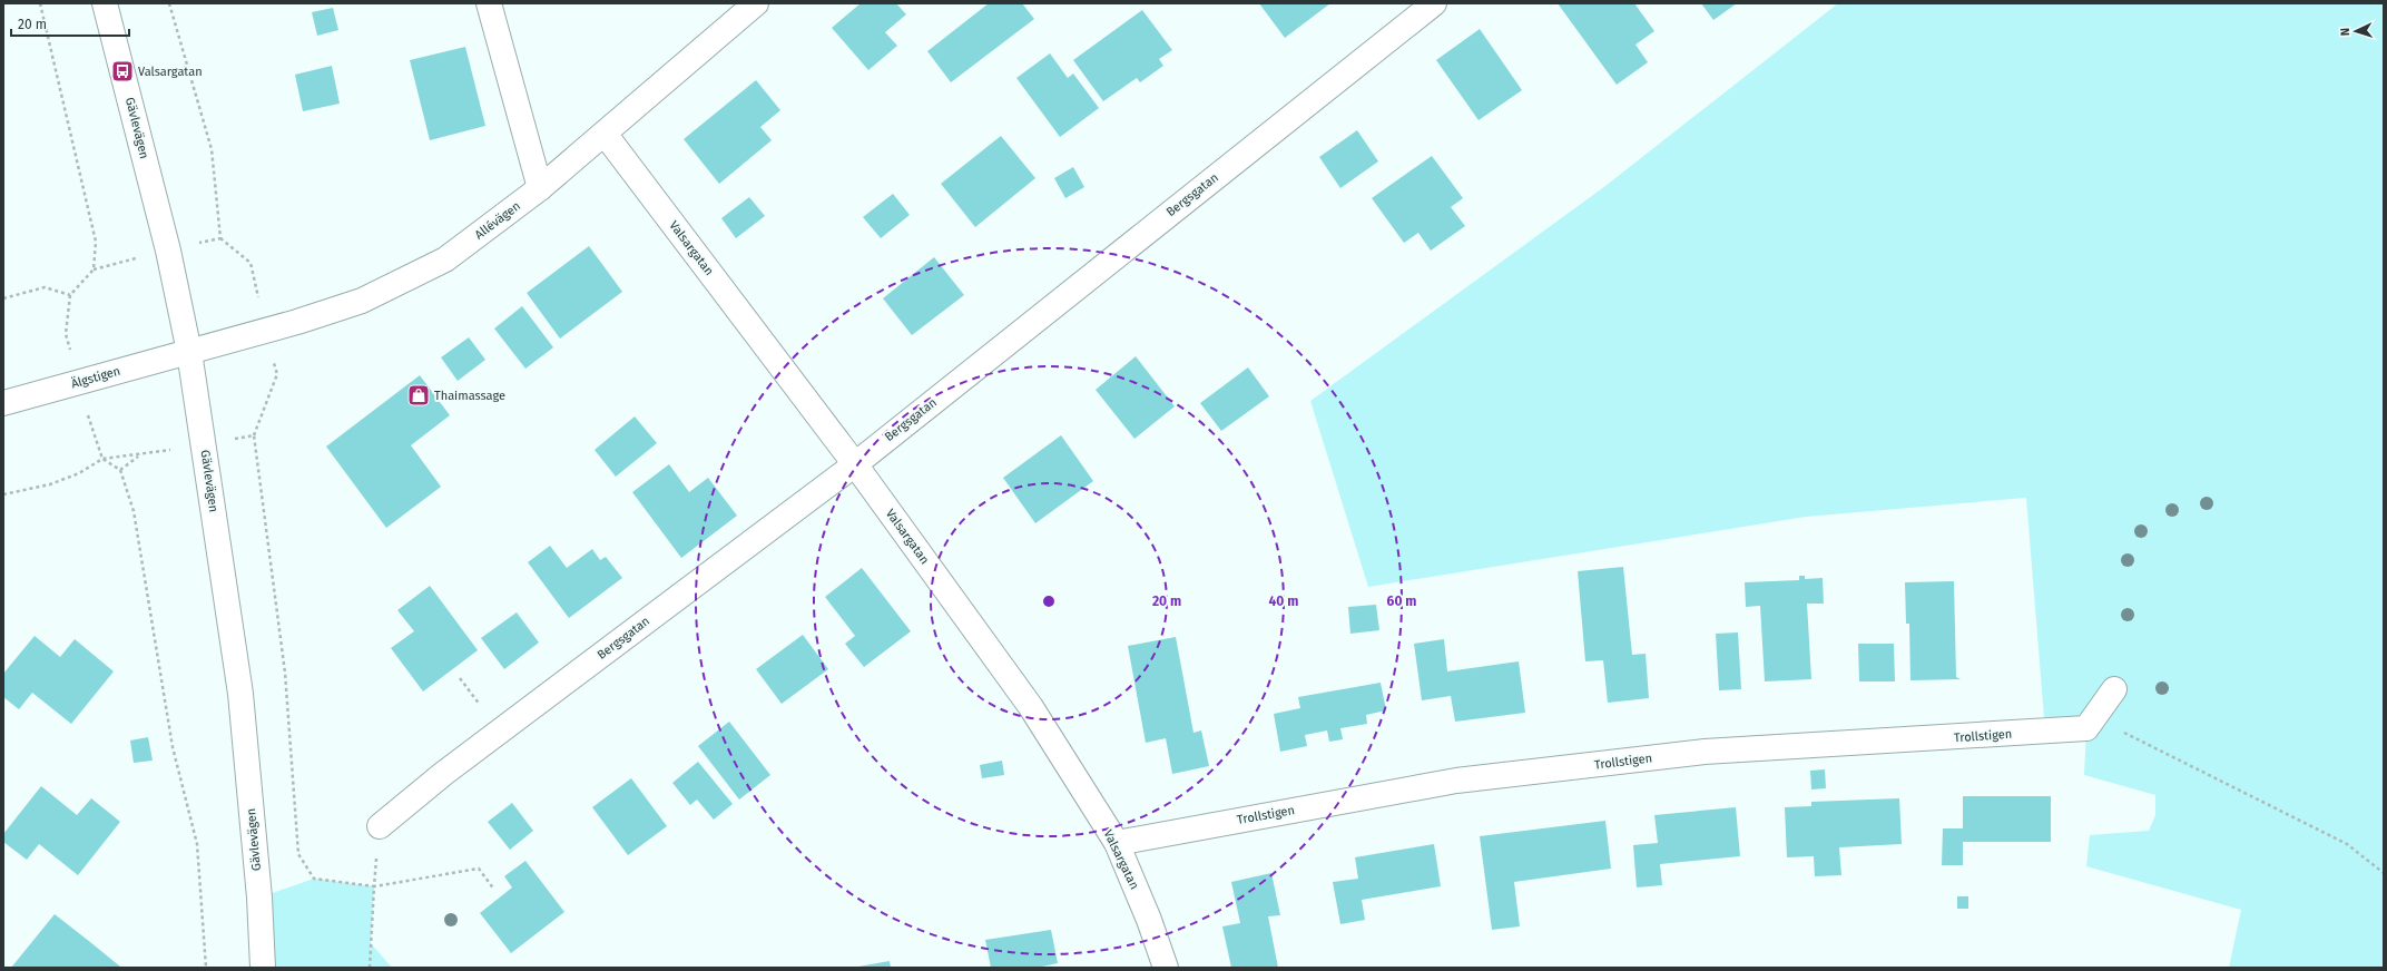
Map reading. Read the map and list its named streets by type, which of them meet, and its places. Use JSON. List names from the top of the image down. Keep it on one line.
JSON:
{"streets":{"street":["Gävlevägen","Bergsgatan","Allévägen","Valsargatan","Älgstigen","Trollstigen"]},"crossings":[["Gävlevägen","Allévägen"],["Gävlevägen","Älgstigen"],["Bergsgatan","Valsargatan"],["Allévägen","Valsargatan"],["Allévägen","Älgstigen"],["Valsargatan","Trollstigen"]],"places":{"bus stop":["Valsargatan"],"shop":["Thaimassage"]},"scale_bar":"20 m","north":"left","rings":["20 m","40 m","60 m"]}
